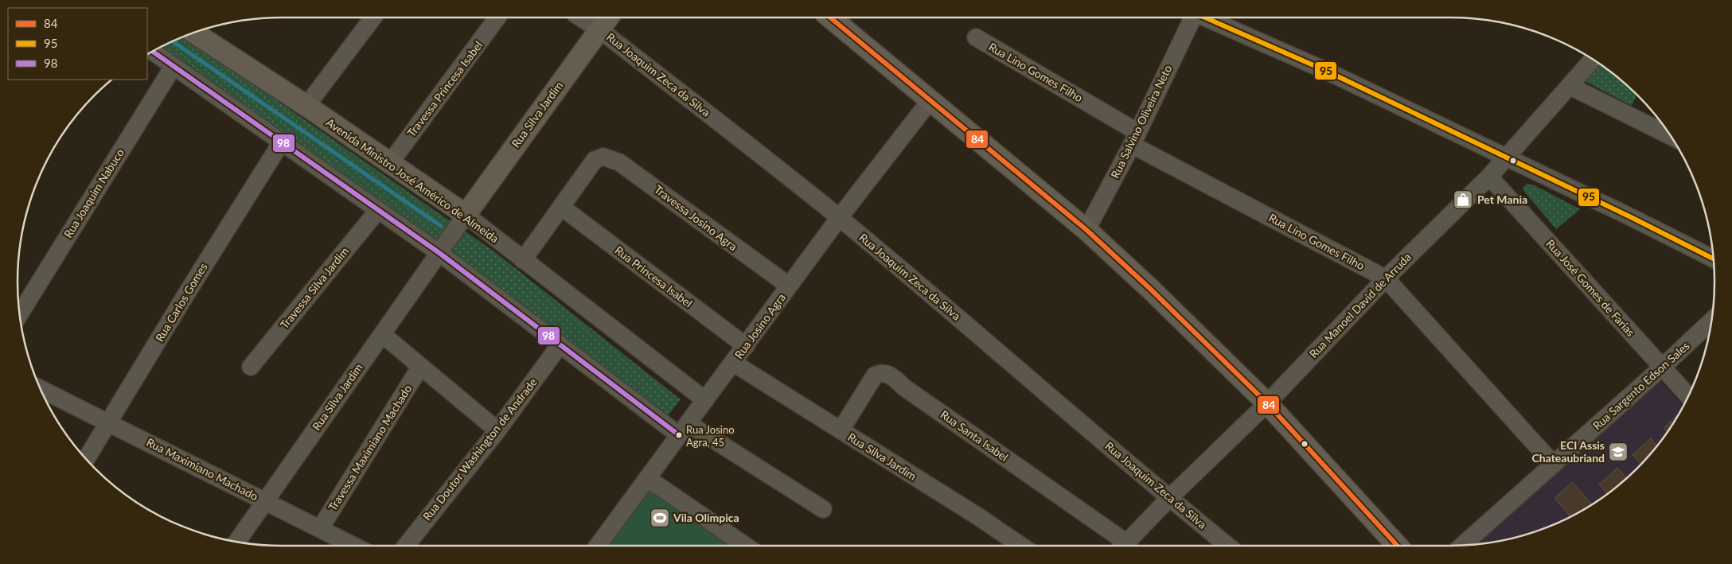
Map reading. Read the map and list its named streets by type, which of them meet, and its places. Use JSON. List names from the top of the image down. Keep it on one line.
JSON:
{"streets":{"main road":["Rua Silva Jardim","Avenida Ministro José Américo de Almeida"],"street":["Rua Lino Gomes Filho","Rua Joaquim Zeca da Silva","Travessa Princesa Isabel","Rua Salvino Oliveira Neto","Rua Joaquim Nabuco","Travessa Josino Agra","Rua Princesa Isabel","Travessa Silva Jardim","Rua José Gomes de Farias","Rua Carlos Gomes","Rua Manoel David de Arruda","Rua Josino Agra","Rua Sargento Edson Sales","Rua Santa Isabel","Travessa Maximiano Machado","Rua Doutor Washington de Andrade","Rua Maximiano Machado"]},"crossings":[["Rua Lino Gomes Filho","Rua Salvino Oliveira Neto"],["Rua Lino Gomes Filho","Rua Manoel David de Arruda"],["Rua Lino Gomes Filho","Rua Sargento Edson Sales"],["Rua Joaquim Zeca da Silva","Rua Silva Jardim"],["Rua Joaquim Zeca da Silva","Rua Manoel David de Arruda"],["Rua Joaquim Zeca da Silva","Rua Josino Agra"],["Travessa Princesa Isabel","Avenida Ministro José Américo de Almeida"],["Rua Silva Jardim","Avenida Ministro José Américo de Almeida"],["Rua Silva Jardim","Rua Josino Agra"],["Rua Silva Jardim","Rua Santa Isabel"],["Rua Silva Jardim","Rua Maximiano Machado"],["Avenida Ministro José Américo de Almeida","Rua Josino Agra"],["Travessa Josino Agra","Rua Princesa Isabel"],["Travessa Josino Agra","Rua Josino Agra"],["Rua Princesa Isabel","Rua Josino Agra"],["Rua José Gomes de Farias","Rua Manoel David de Arruda"],["Rua José Gomes de Farias","Rua Sargento Edson Sales"],["Rua Carlos Gomes","Rua Maximiano Machado"],["Travessa Maximiano Machado","Rua Maximiano Machado"]],"places":{"shop":["Pet Mania"],"other":["Rua Josino Agra, 45"],"school or university":["ECI Assis Chateaubriand"],"sports":["Vila Olimpica"]},"lines":["transit line 84","transit line 95","transit line 98"],"legend":["84","95","98"]}
